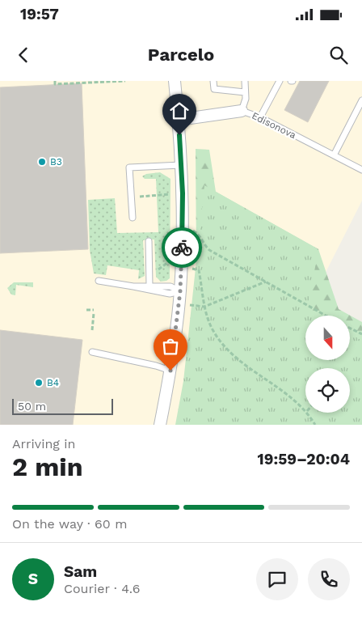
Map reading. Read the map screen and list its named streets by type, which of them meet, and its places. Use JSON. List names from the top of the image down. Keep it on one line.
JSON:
{"streets":{"street":["Edisonova"]},"places":["B3","B4"],"scale_bar":"50 m","north":"bottom","page":{"status":"19:57","header":"Parcelo","scale":"50 m","heading":["2 min","Arriving in","19:59–20:04"],"panel":["Sam","Courier · 4.6"],"bar":"On the way · 60 m","round":"S"}}
